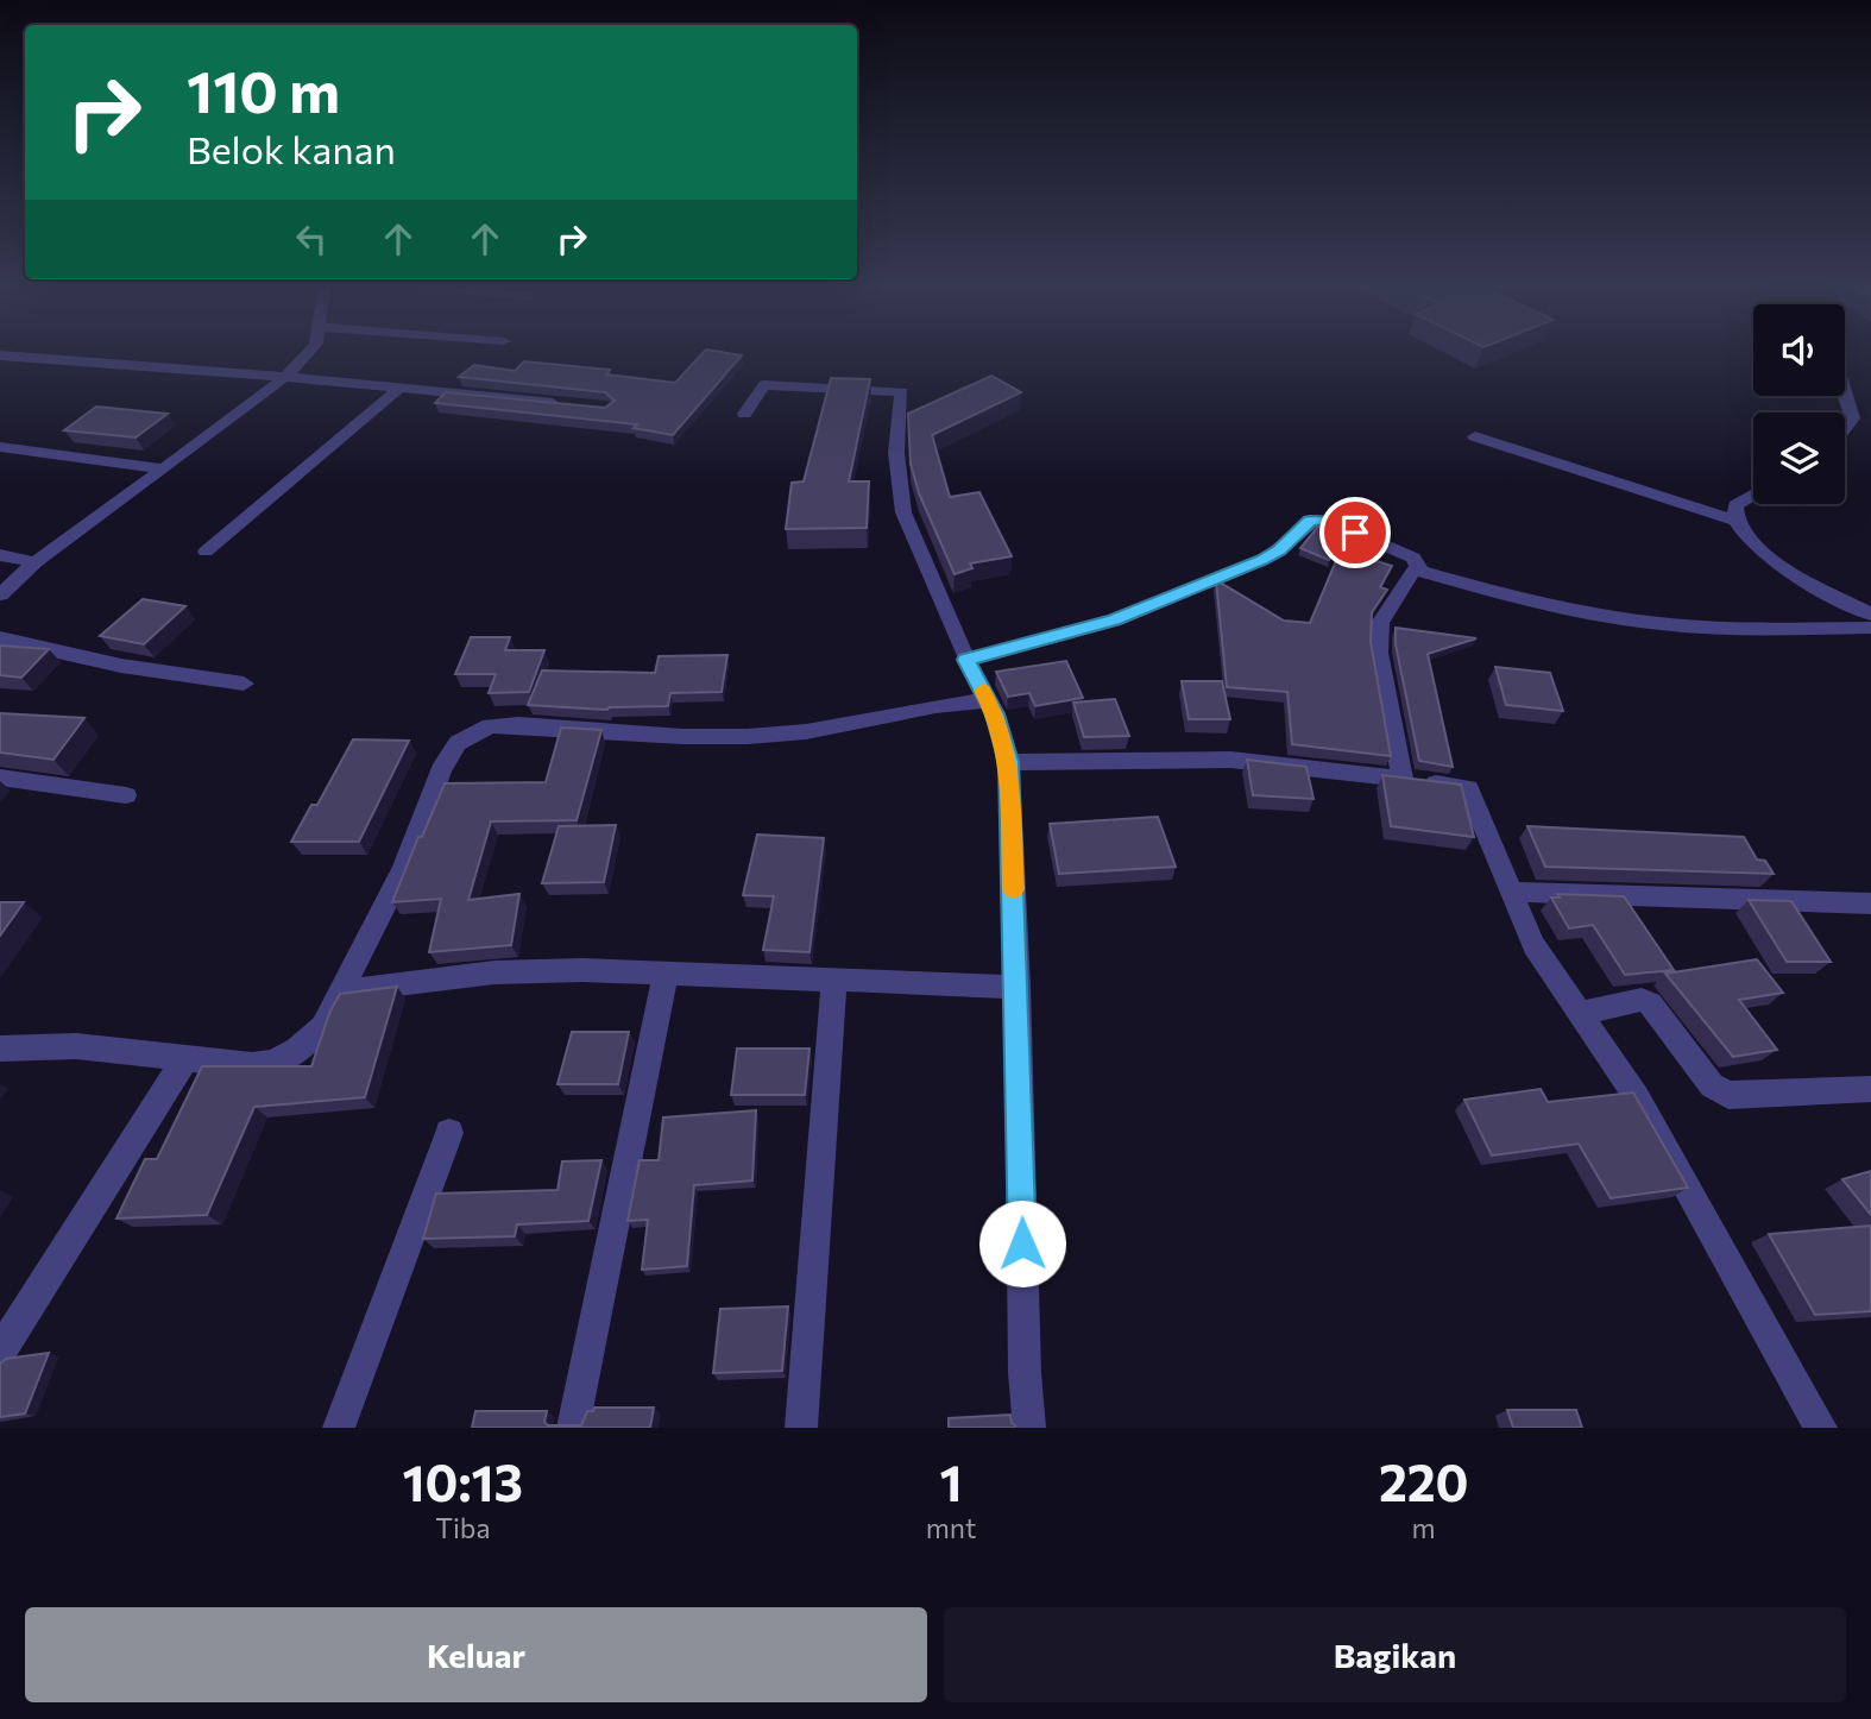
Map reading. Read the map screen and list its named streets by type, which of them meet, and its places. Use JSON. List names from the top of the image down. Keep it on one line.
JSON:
{"page":{"turn":["110 m","Belok kanan"],"eta":["10:13","Tiba","1","mnt","220","m"],"buttons":["Keluar","Bagikan"]}}
